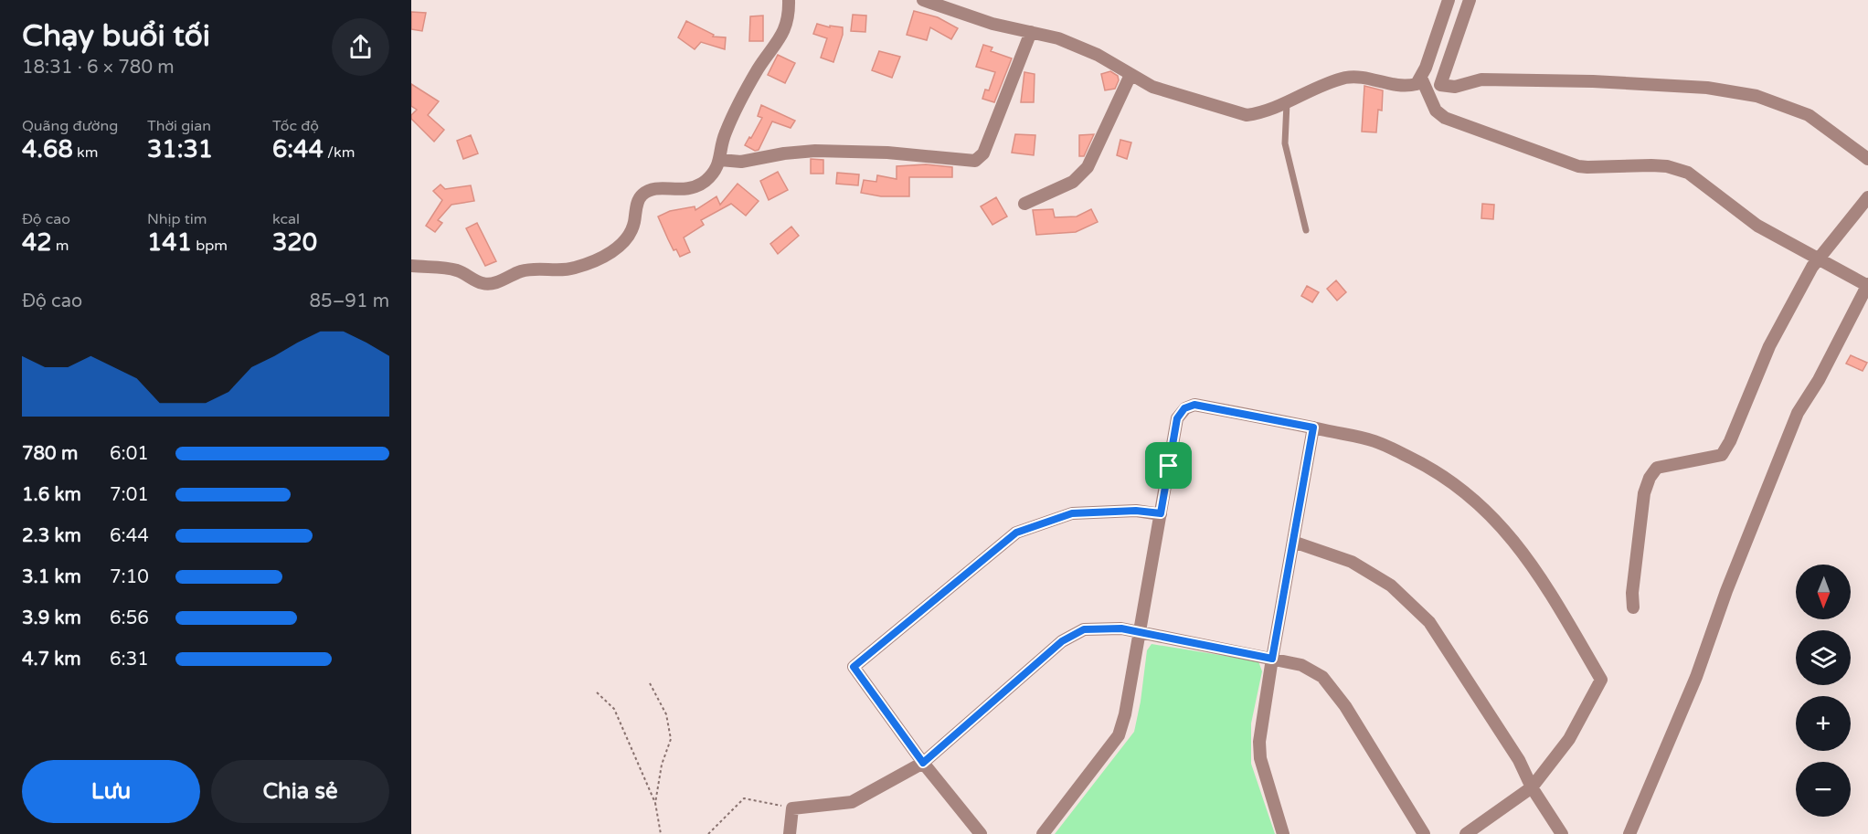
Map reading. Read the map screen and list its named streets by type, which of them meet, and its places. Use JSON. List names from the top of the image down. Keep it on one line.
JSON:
{"north":"bottom","page":{"heading":["Chạy buổi tối","18:31 · 6 × 780 m"],"stats":[["Quãng đường","4.68 km"],["Thời gian","31:31"],["Tốc độ","6:44 /km"],["Độ cao","42 m"],["Nhịp tim","141 bpm"],["kcal","320"]],"chart":["Độ cao","85–91 m"],"list":[{"name":"780 m","note":"6:01"},{"name":"1.6 km","note":"7:01"},{"name":"2.3 km","note":"6:44"},{"name":"3.1 km","note":"7:10"},{"name":"3.9 km","note":"6:56"},{"name":"4.7 km","note":"6:31"}],"map_buttons":["+","−"],"buttons":["Lưu","Chia sẻ"]}}
